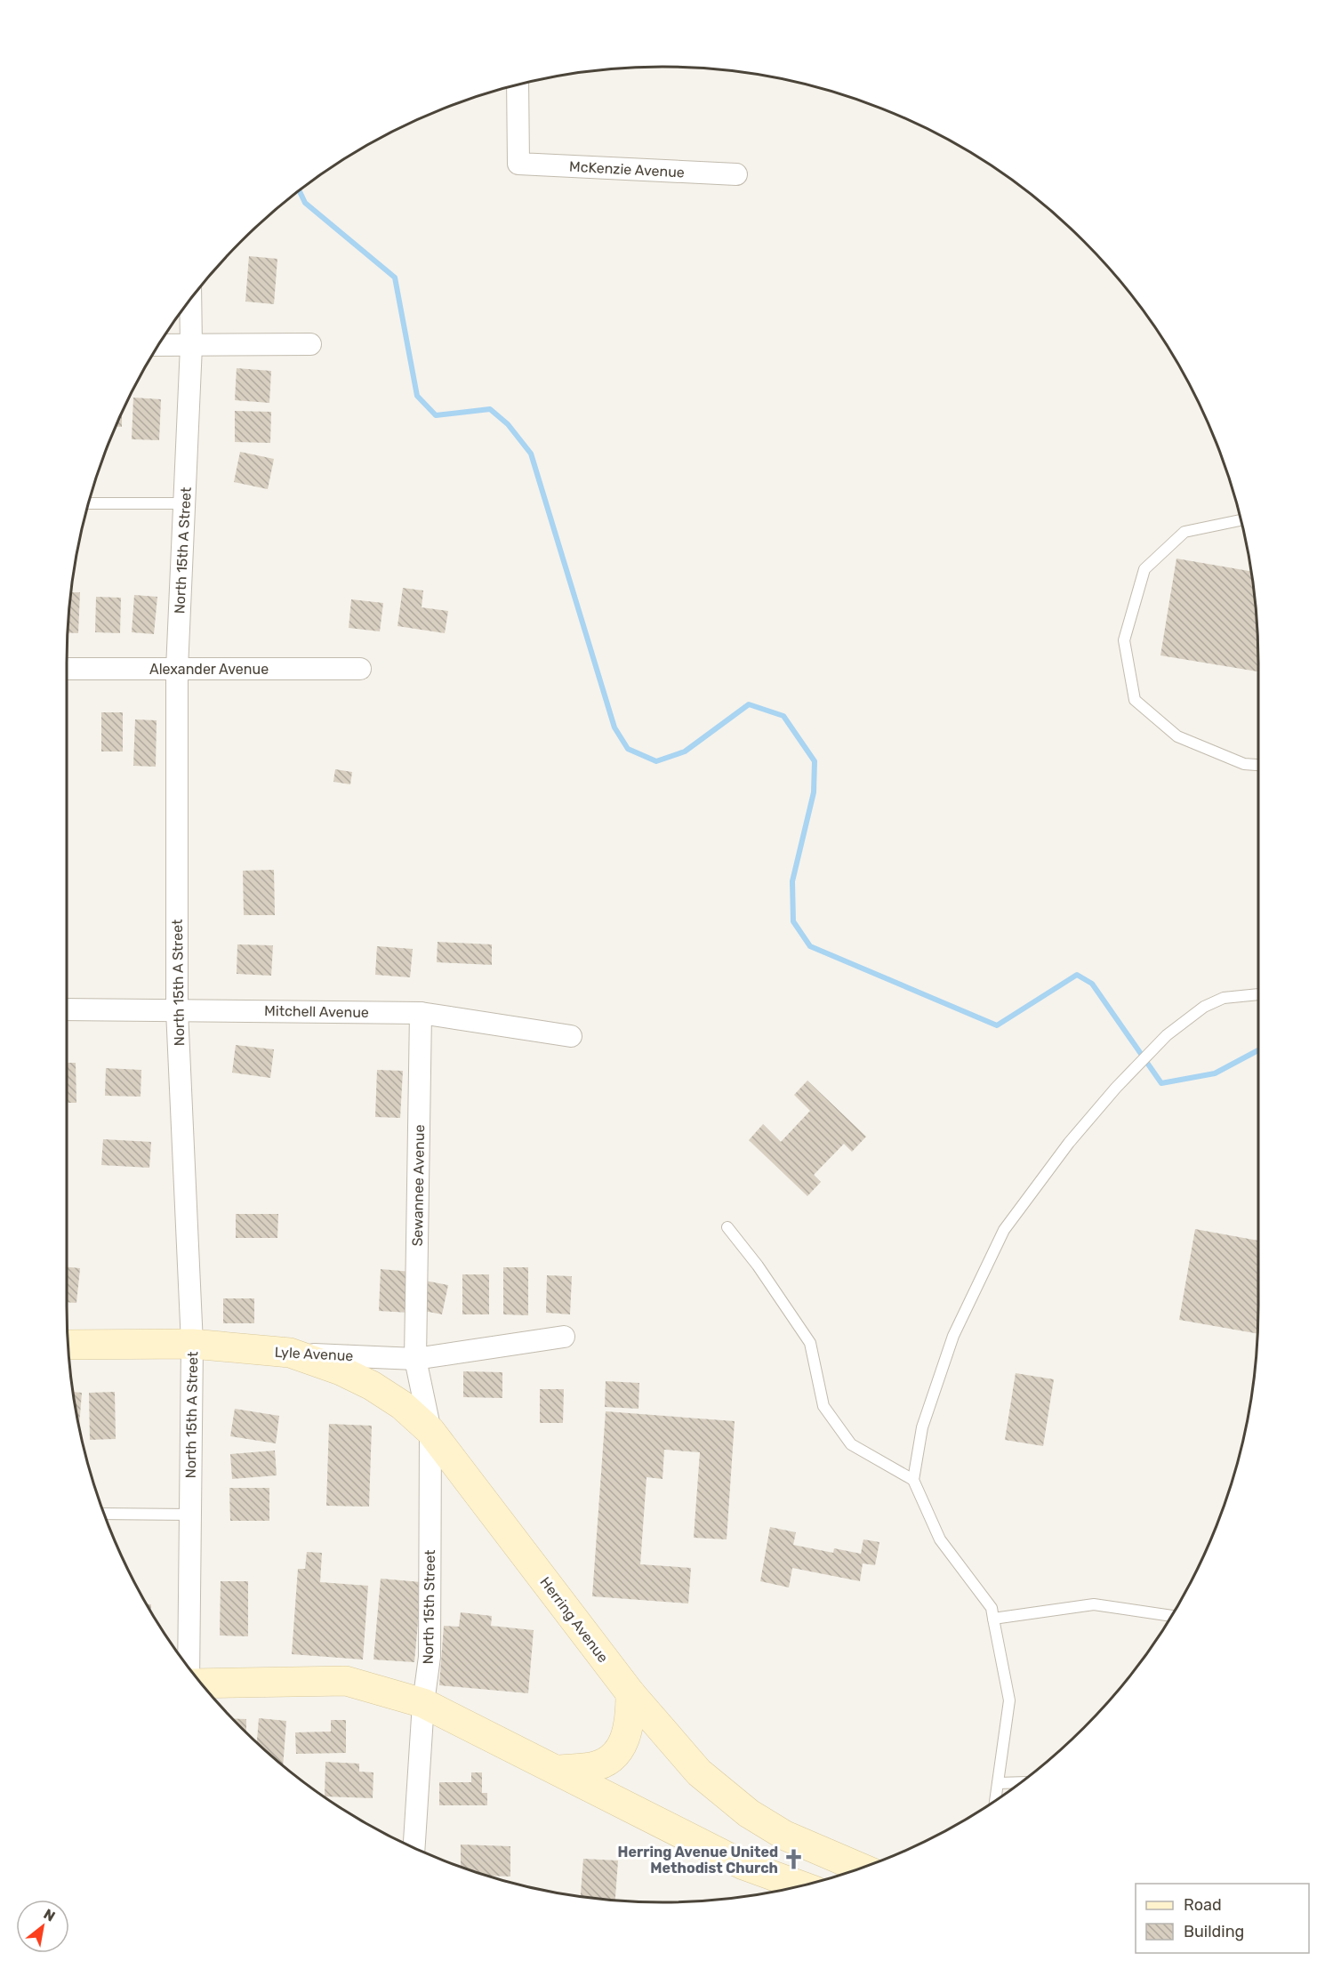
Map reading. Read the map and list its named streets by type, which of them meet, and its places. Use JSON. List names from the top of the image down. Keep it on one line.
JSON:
{"streets":{"main road":["Lyle Avenue","Herring Avenue"],"street":["McKenzie Avenue","North 15th A Street","Alexander Avenue","Mitchell Avenue","Sewannee Avenue","North 15th Street"]},"crossings":[["North 15th A Street","Alexander Avenue"],["North 15th A Street","Mitchell Avenue"],["North 15th A Street","Lyle Avenue"],["Mitchell Avenue","Sewannee Avenue"],["Sewannee Avenue","Lyle Avenue"],["Sewannee Avenue","North 15th Street"],["Lyle Avenue","North 15th Street"],["Lyle Avenue","Herring Avenue"],["North 15th Street","Herring Avenue"]],"places":{"church":["Herring Avenue United Methodist Church"]},"legend":["Road","Building"],"north":"top right"}
